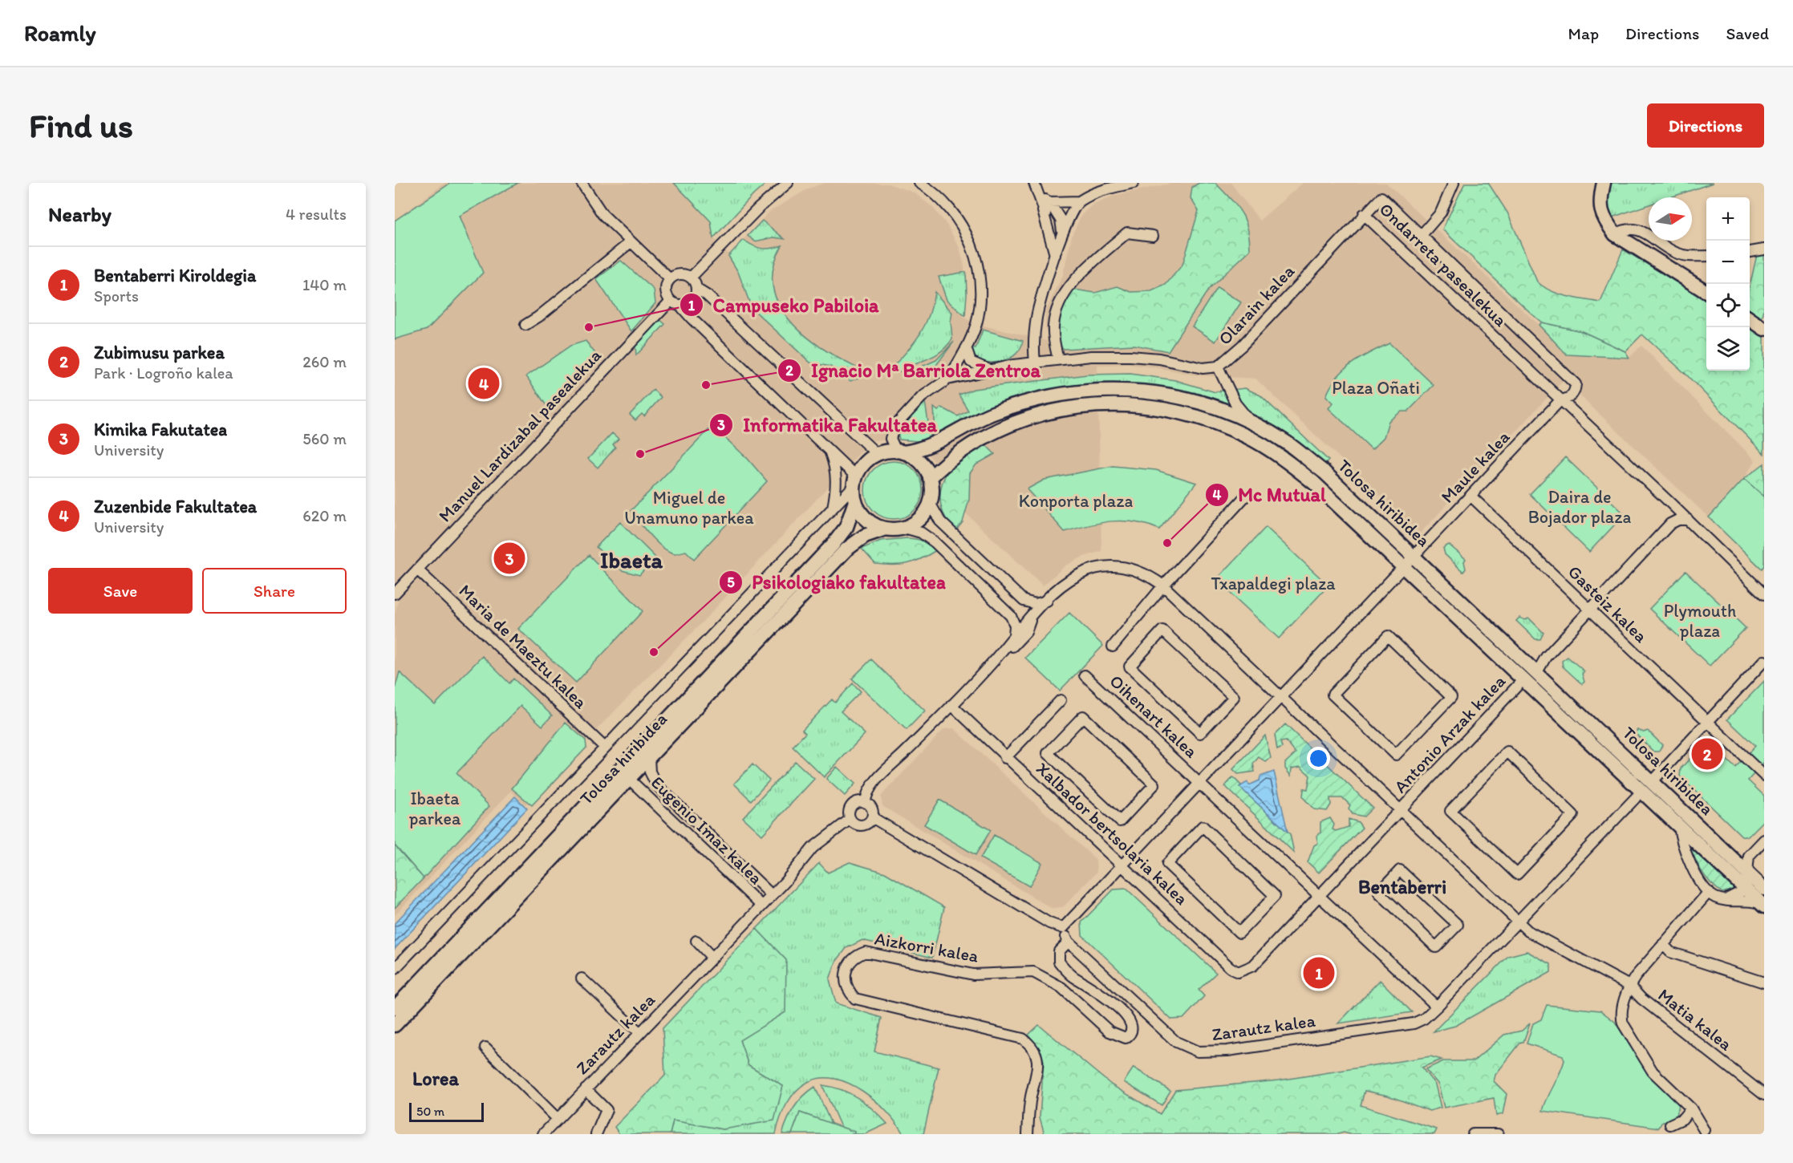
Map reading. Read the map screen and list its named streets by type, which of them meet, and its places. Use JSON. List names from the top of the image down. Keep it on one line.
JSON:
{"streets":{"main road":["Tolosa hiribidea"],"street":["Ondarreta pasealekua","Olarain kalea","Manuel Lardizabal pasealekua","Maule kalea","Gasteiz kalea","Maria de Maeztu kalea","Oihenart kalea","Antonio Arzak kalea","Eugenio Imaz kalea","Xalbador bertsolaria kalea","Aizkorri kalea","Matia kalea","Zarautz kalea"]},"crossings":[["Ondarreta pasealekua","Olarain kalea"],["Ondarreta pasealekua","Maule kalea"],["Manuel Lardizabal pasealekua","Maria de Maeztu kalea"],["Maule kalea","Tolosa hiribidea"],["Maule kalea","Gasteiz kalea"],["Maule kalea","Oihenart kalea"],["Maule kalea","Xalbador bertsolaria kalea"],["Maule kalea","Matia kalea"],["Maule kalea","Zarautz kalea"],["Tolosa hiribidea","Maria de Maeztu kalea"],["Tolosa hiribidea","Antonio Arzak kalea"],["Tolosa hiribidea","Eugenio Imaz kalea"],["Tolosa hiribidea","Zarautz kalea"],["Oihenart kalea","Antonio Arzak kalea"],["Oihenart kalea","Zarautz kalea"],["Antonio Arzak kalea","Xalbador bertsolaria kalea"],["Antonio Arzak kalea","Matia kalea"],["Eugenio Imaz kalea","Zarautz kalea"],["Aizkorri kalea","Zarautz kalea"],["Matia kalea","Zarautz kalea"]],"districts":["Ibaeta","Bentaberri","Lorea"],"parks":["Plaza Oñati","Daira de Bojador plaza","Miguel de Unamuno parkea","Konporta plaza","Txapaldegi plaza","Plymouth plaza","Ibaeta parkea"],"places":["Campuseko Pabiloia","Ignacio Mª Barriola Zentroa","Informatika Fakultatea","Mc Mutual","Psikologiako fakultatea"],"scale_bar":"50 m","north":"right","page":{"header":"Roamly","nav":["Map","Directions","Saved"],"buttons":["Directions",["Save","Share"]],"title":"Find us","heading":["Nearby","4 results"],"map_buttons":["+","−"],"list":[{"mark":"1","name":"Bentaberri Kiroldegia","note":"Sports","value":"140 m"},{"mark":"2","name":"Zubimusu parkea","note":"Park · Logroño kalea","value":"260 m"},{"mark":"3","name":"Kimika Fakutatea","note":"University","value":"560 m"},{"mark":"4","name":"Zuzenbide Fakultatea","note":"University","value":"620 m"}],"pins":["4","3","2","1"],"scale":"50 m"}}
